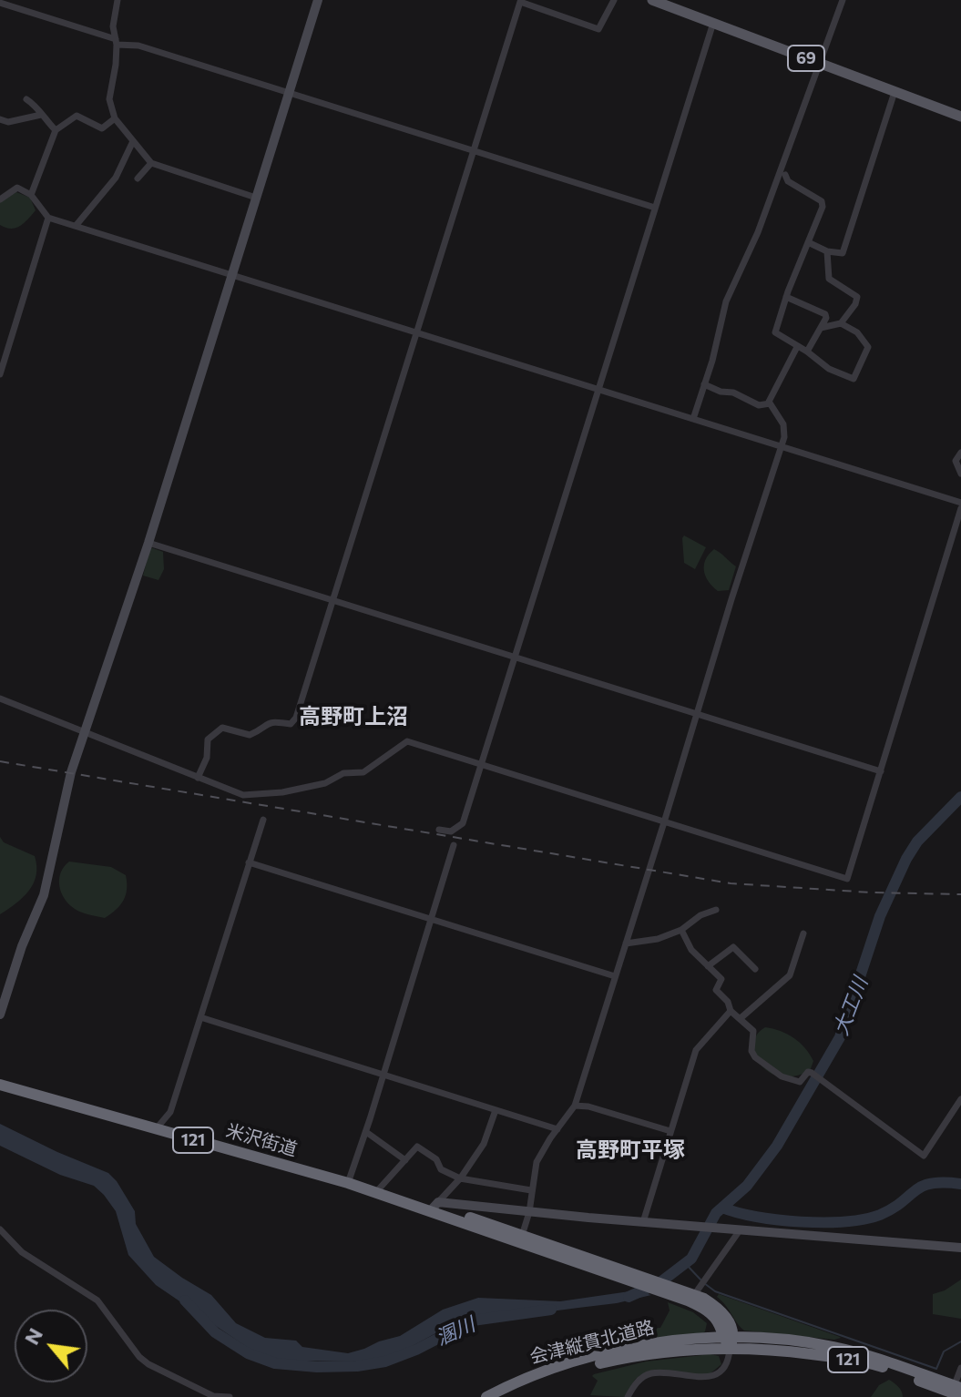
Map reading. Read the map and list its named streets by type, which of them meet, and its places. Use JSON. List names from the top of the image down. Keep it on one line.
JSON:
{"streets":{"highway":["121","米沢街道","会津縦貫北道路"],"main road":["69"]},"crossings":[["121","米沢街道"],["121","会津縦貫北道路"],["米沢街道","会津縦貫北道路"]],"districts":["高野町上沼","高野町平塚"],"water":["大工川","溷川"],"north":"top left"}
